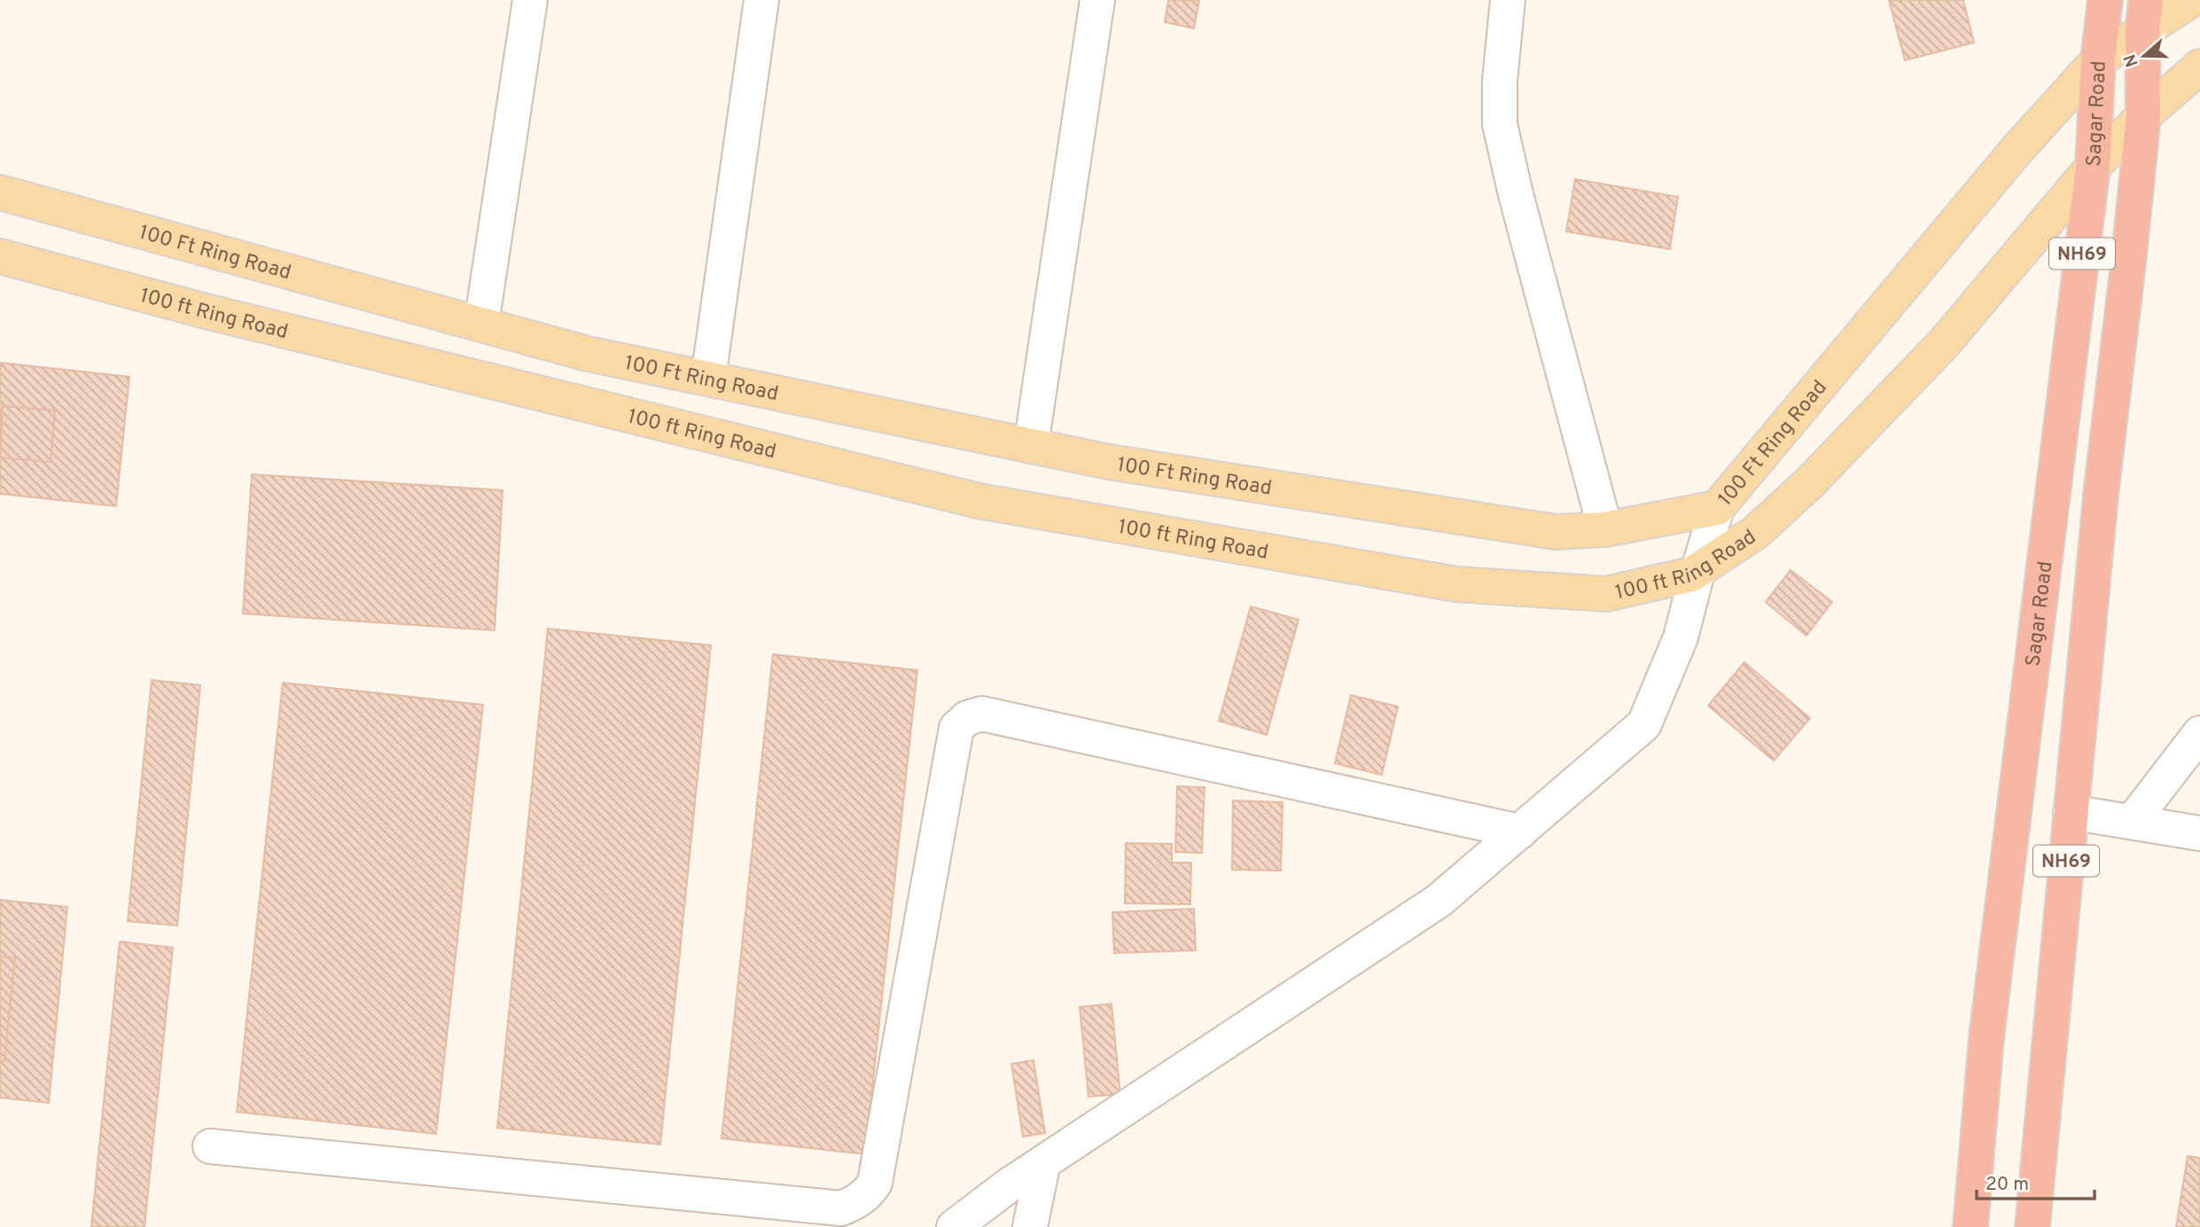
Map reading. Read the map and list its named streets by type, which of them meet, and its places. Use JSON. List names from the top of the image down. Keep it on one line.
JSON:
{"streets":{"highway":["Sagar Road","NH69"],"main road":["100 Ft Ring Road","100 ft Ring Road"]},"crossings":[["Sagar Road","100 Ft Ring Road"],["Sagar Road","100 ft Ring Road"],["100 Ft Ring Road","NH69"],["NH69","100 ft Ring Road"]],"scale_bar":"20 m","north":"left"}
